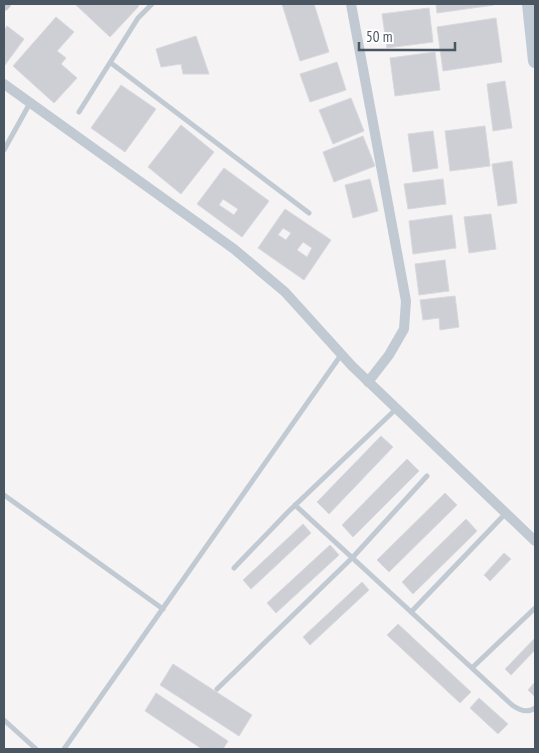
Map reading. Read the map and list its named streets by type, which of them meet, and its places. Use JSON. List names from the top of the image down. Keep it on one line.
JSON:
{"scale_bar":"50 m"}
